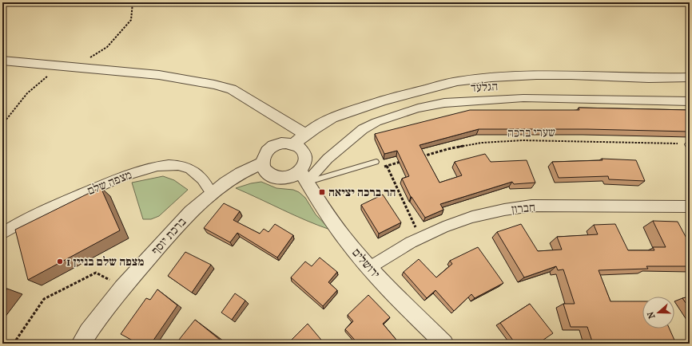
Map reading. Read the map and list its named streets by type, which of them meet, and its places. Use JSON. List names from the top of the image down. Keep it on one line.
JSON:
{"streets":{"street":["הגלעד","מצפה שלם","חברון","ברכת יוסף","ירושלים"],"path":["שערי ברכה"]},"crossings":[["הגלעד","ברכת יוסף"],["הגלעד","ירושלים"],["מצפה שלם","ברכת יוסף"],["חברון","ירושלים"],["ברכת יוסף","ירושלים"]],"places":{"transit":["הר ברכה יציאה"],"other":["מצפה שלם בניין 1"]},"north":"left"}
